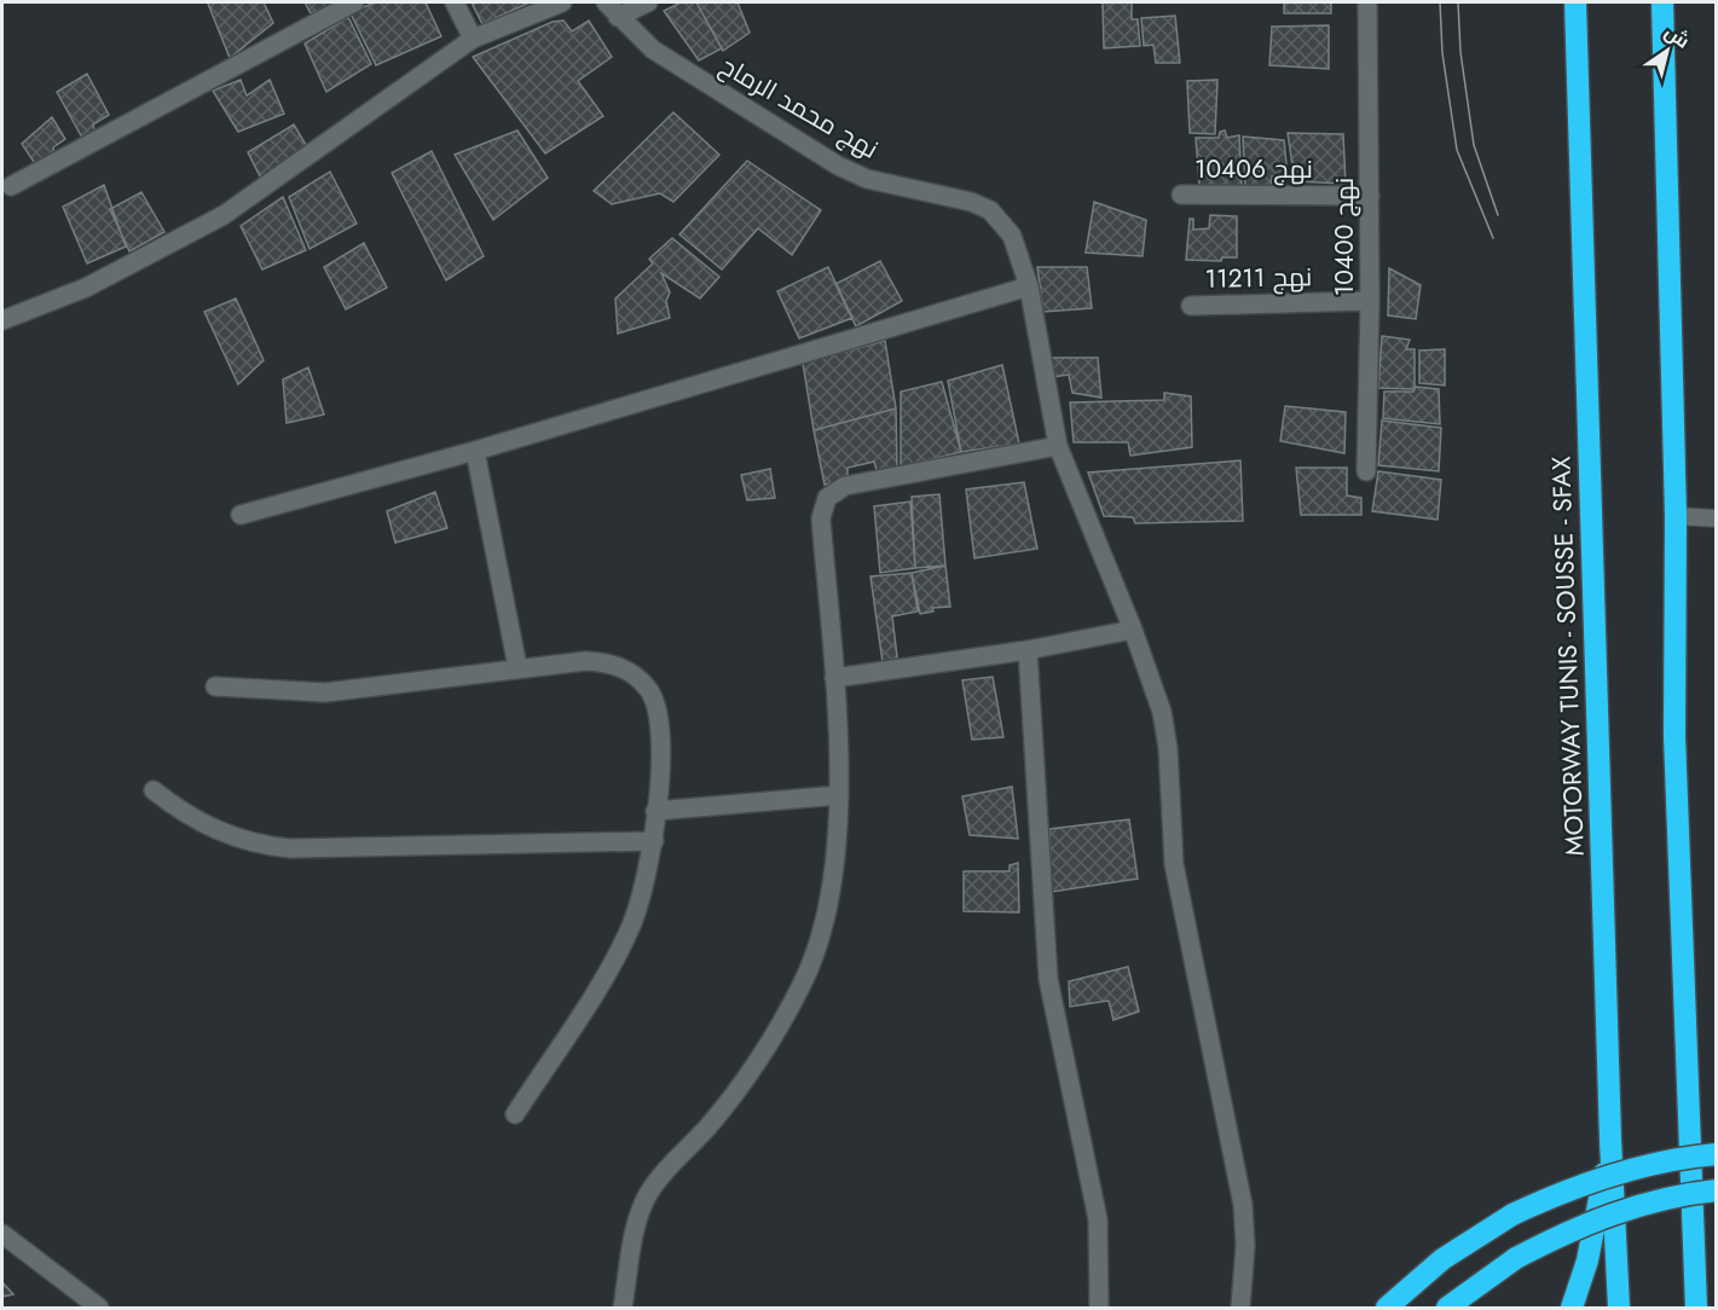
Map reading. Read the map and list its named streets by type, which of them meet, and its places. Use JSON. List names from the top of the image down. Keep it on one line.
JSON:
{"streets":{"highway":["MOTORWAY TUNIS - SOUSSE - SFAX"],"street":["نهج محمد الرماح","نهج 10406","نهج 10400","نهج 11211"]},"crossings":[["نهج 10406","نهج 10400"],["نهج 10400","نهج 11211"]],"north":"top right"}
